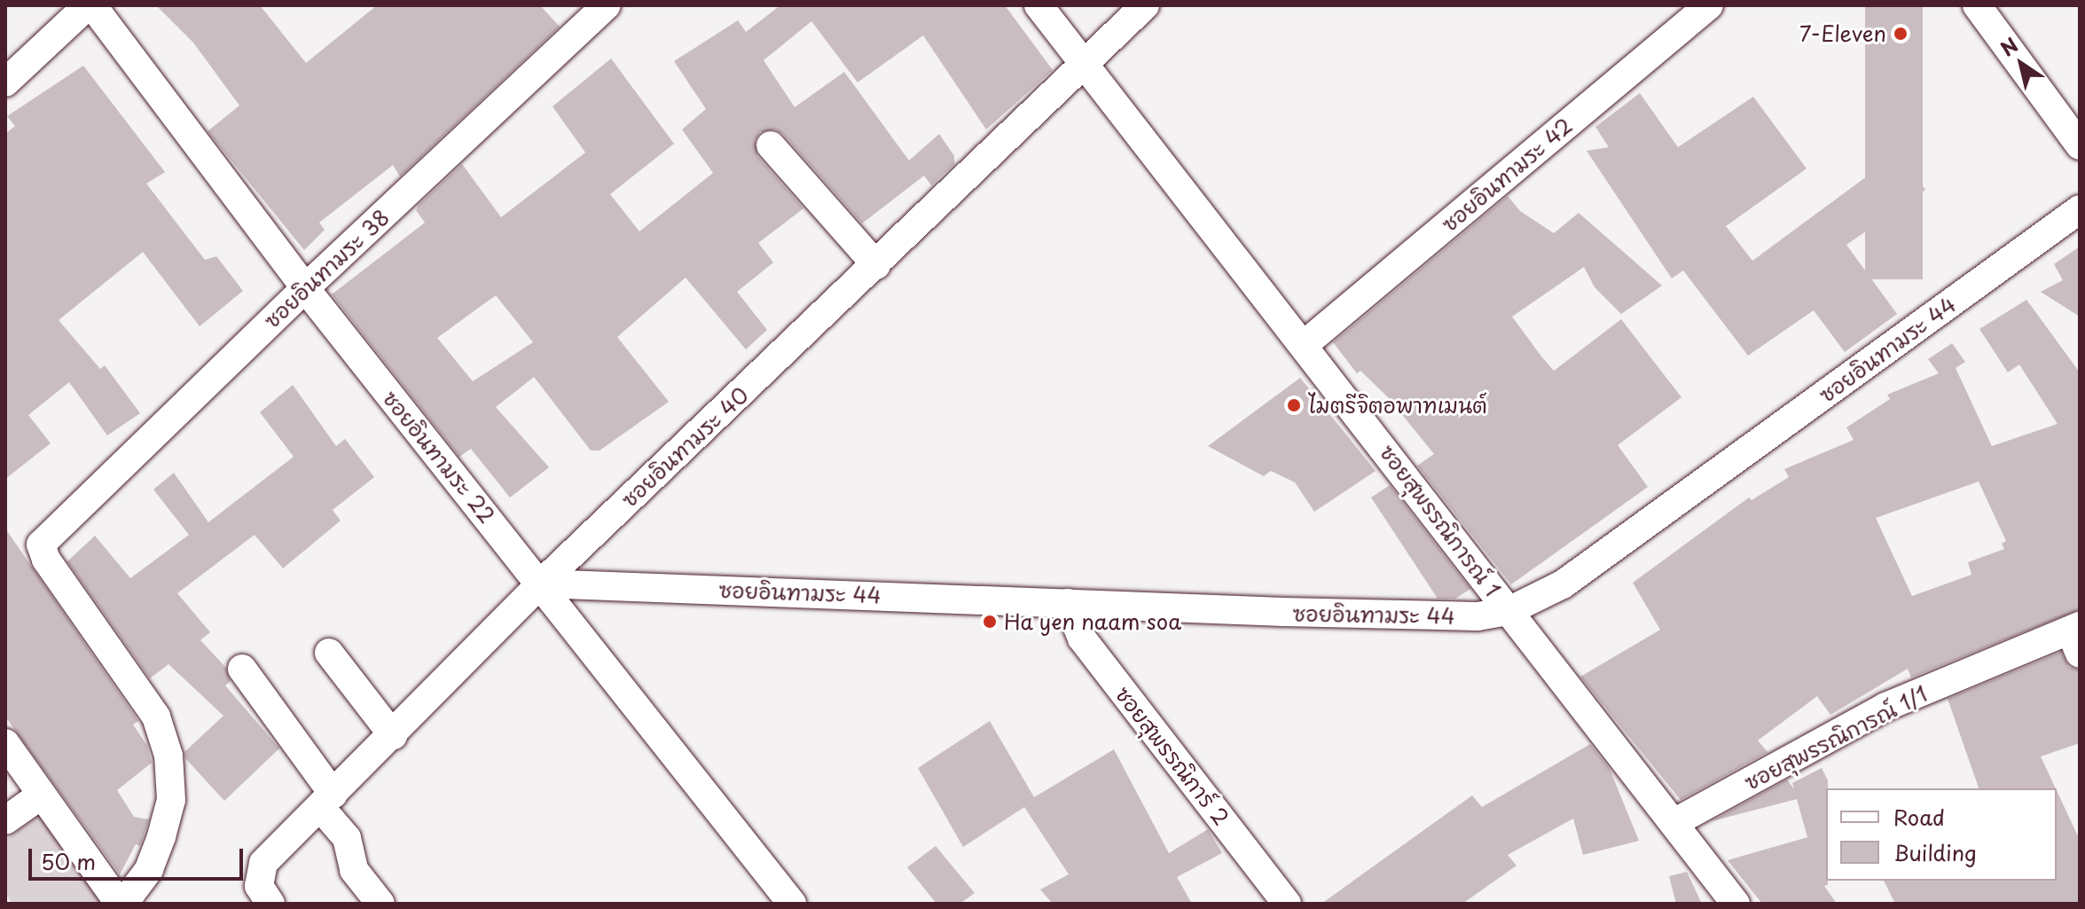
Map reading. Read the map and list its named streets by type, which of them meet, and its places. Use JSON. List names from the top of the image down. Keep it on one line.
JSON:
{"streets":{"street":["ซอยอินทามระ 42","ซอยอินทามระ 38","ซอยอินทามระ 44","ซอยอินทามระ 40","ซอยอินทามระ 22","ซอยสุพรรณิการณ์ 1","ซอยสุพรรณิการณ์ 1/1","ซอยสุพรรณิการ์ 2"]},"crossings":[["ซอยอินทามระ 42","ซอยสุพรรณิการณ์ 1"],["ซอยอินทามระ 38","ซอยอินทามระ 22"],["ซอยอินทามระ 44","ซอยอินทามระ 40"],["ซอยอินทามระ 44","ซอยอินทามระ 22"],["ซอยอินทามระ 44","ซอยสุพรรณิการณ์ 1"],["ซอยอินทามระ 44","ซอยสุพรรณิการ์ 2"],["ซอยอินทามระ 40","ซอยอินทามระ 22"],["ซอยอินทามระ 40","ซอยสุพรรณิการณ์ 1"],["ซอยสุพรรณิการณ์ 1","ซอยสุพรรณิการณ์ 1/1"]],"places":["7-Eleven","ไมตรีจิตอพาทเมนต์","Ha yen naam soa"],"legend":["Road","Building"],"scale_bar":"50 m","north":"top left"}
